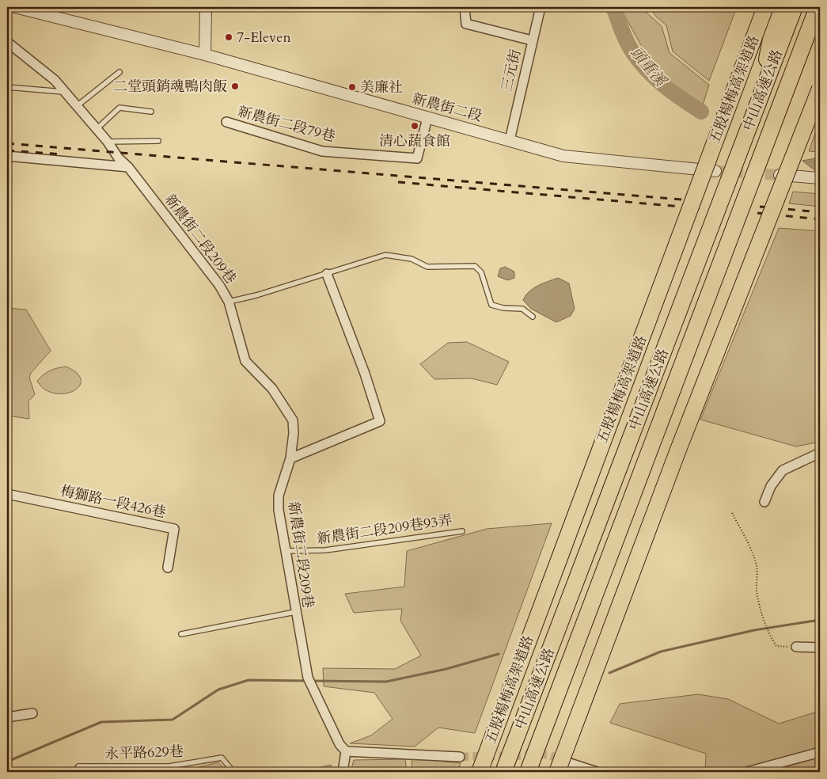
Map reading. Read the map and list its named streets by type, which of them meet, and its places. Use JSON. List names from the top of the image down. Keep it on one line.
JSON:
{"streets":{"highway":["五股楊梅高架道路","中山高速公路"],"street":["三元街","新農街二段","新農街二段79巷","新農街二段209巷","梅獅路一段426巷"],"lane":["新農街二段209巷93弄","永平路629巷"]},"crossings":[["三元街","新農街二段"],["新農街二段","新農街二段79巷"],["新農街二段209巷","新農街二段209巷93弄"]],"water":["頭重溪"],"places":["7-Eleven","二堂頭銷魂鴨肉飯","美廉社","清心蔬食館"]}
